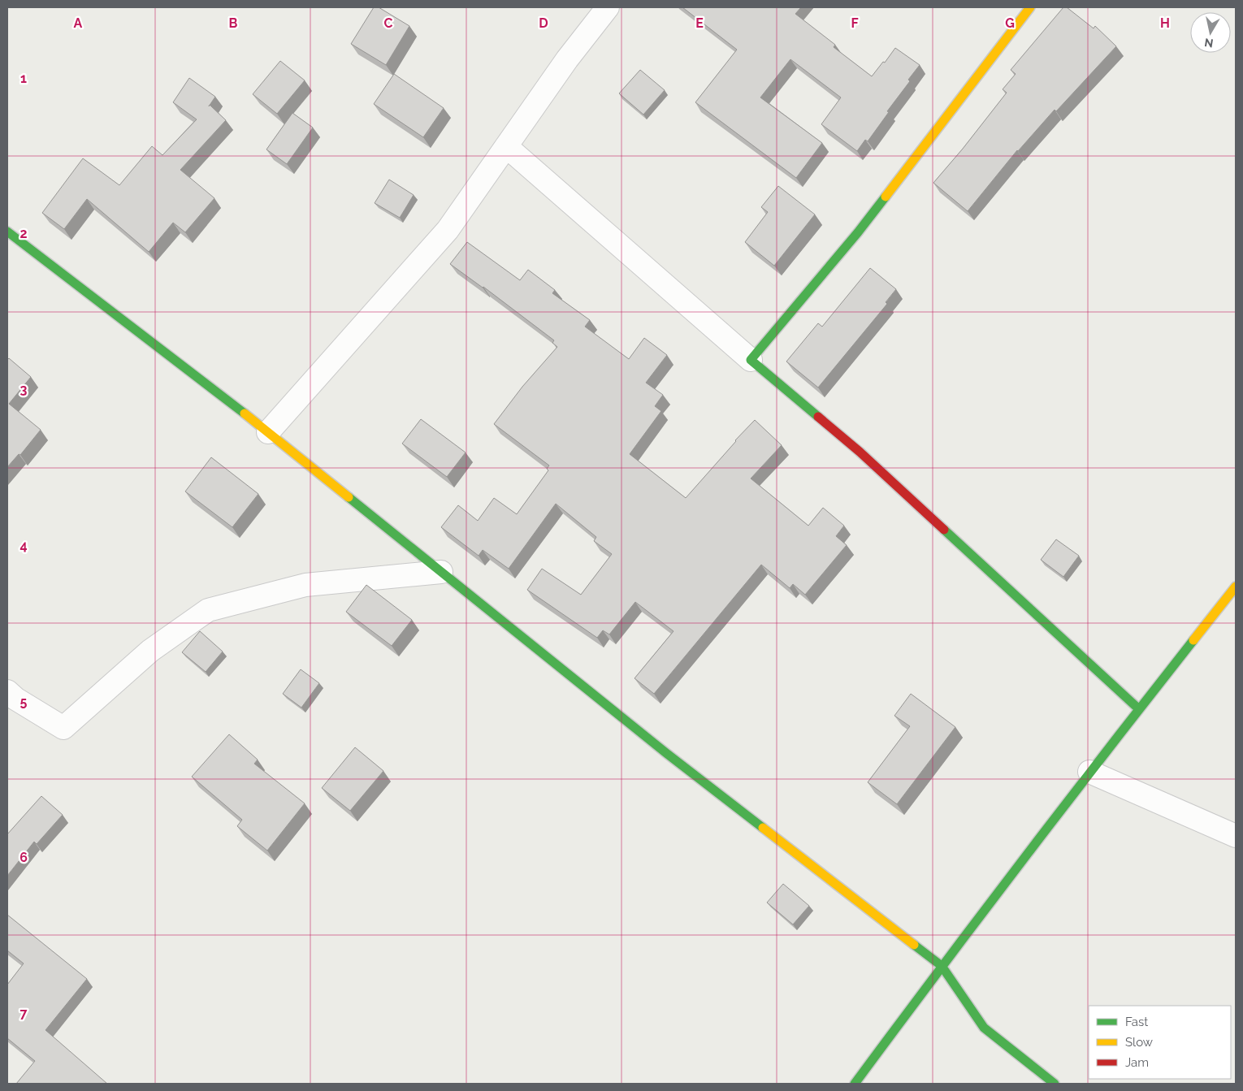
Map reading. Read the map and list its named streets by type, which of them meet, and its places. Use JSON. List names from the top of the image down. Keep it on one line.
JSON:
{"legend":["Fast","Slow","Jam"],"north":"bottom","grid":{"columns":["A","B","C","D","E","F","G","H"],"rows":["1","2","3","4","5","6","7"]}}
